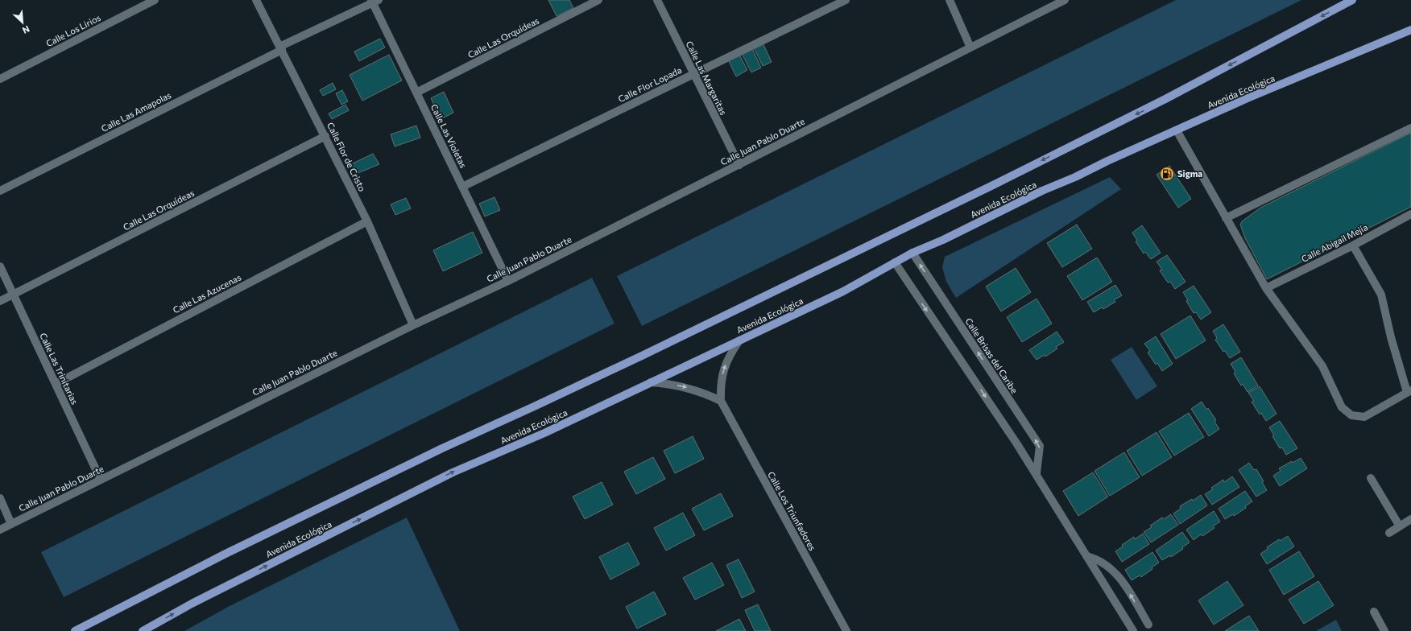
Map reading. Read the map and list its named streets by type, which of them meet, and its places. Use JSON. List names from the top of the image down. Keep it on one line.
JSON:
{"streets":{"main road":["Avenida Ecológica"],"street":["Calle Los Lirios","Calle Las Orquídeas","Calle Las Margaritas","Calle Flor Lopada","Calle Las Amapolas","Calle Las Violetas","Calle Juan Pablo Duarte","Calle Flor de Cristo","Calle Abigail Mejía","Calle Las Azucenas","Calle Brisas del Caribe","Calle Las Trinitarias","Calle Los Triunfadores"]},"crossings":[["Calle Las Orquídeas","Calle Las Violetas"],["Calle Las Orquídeas","Calle Flor de Cristo"],["Calle Las Orquídeas","Calle Las Trinitarias"],["Calle Las Margaritas","Calle Flor Lopada"],["Calle Las Margaritas","Calle Juan Pablo Duarte"],["Calle Flor Lopada","Calle Las Violetas"],["Avenida Ecológica","Calle Brisas del Caribe"],["Avenida Ecológica","Calle Los Triunfadores"],["Calle Las Amapolas","Calle Las Violetas"],["Calle Las Amapolas","Calle Flor de Cristo"],["Calle Las Violetas","Calle Juan Pablo Duarte"],["Calle Juan Pablo Duarte","Calle Flor de Cristo"],["Calle Juan Pablo Duarte","Calle Las Trinitarias"],["Calle Flor de Cristo","Calle Las Azucenas"],["Calle Las Azucenas","Calle Las Trinitarias"]],"places":{"fuel station":["Sigma"]},"north":"bottom right"}
